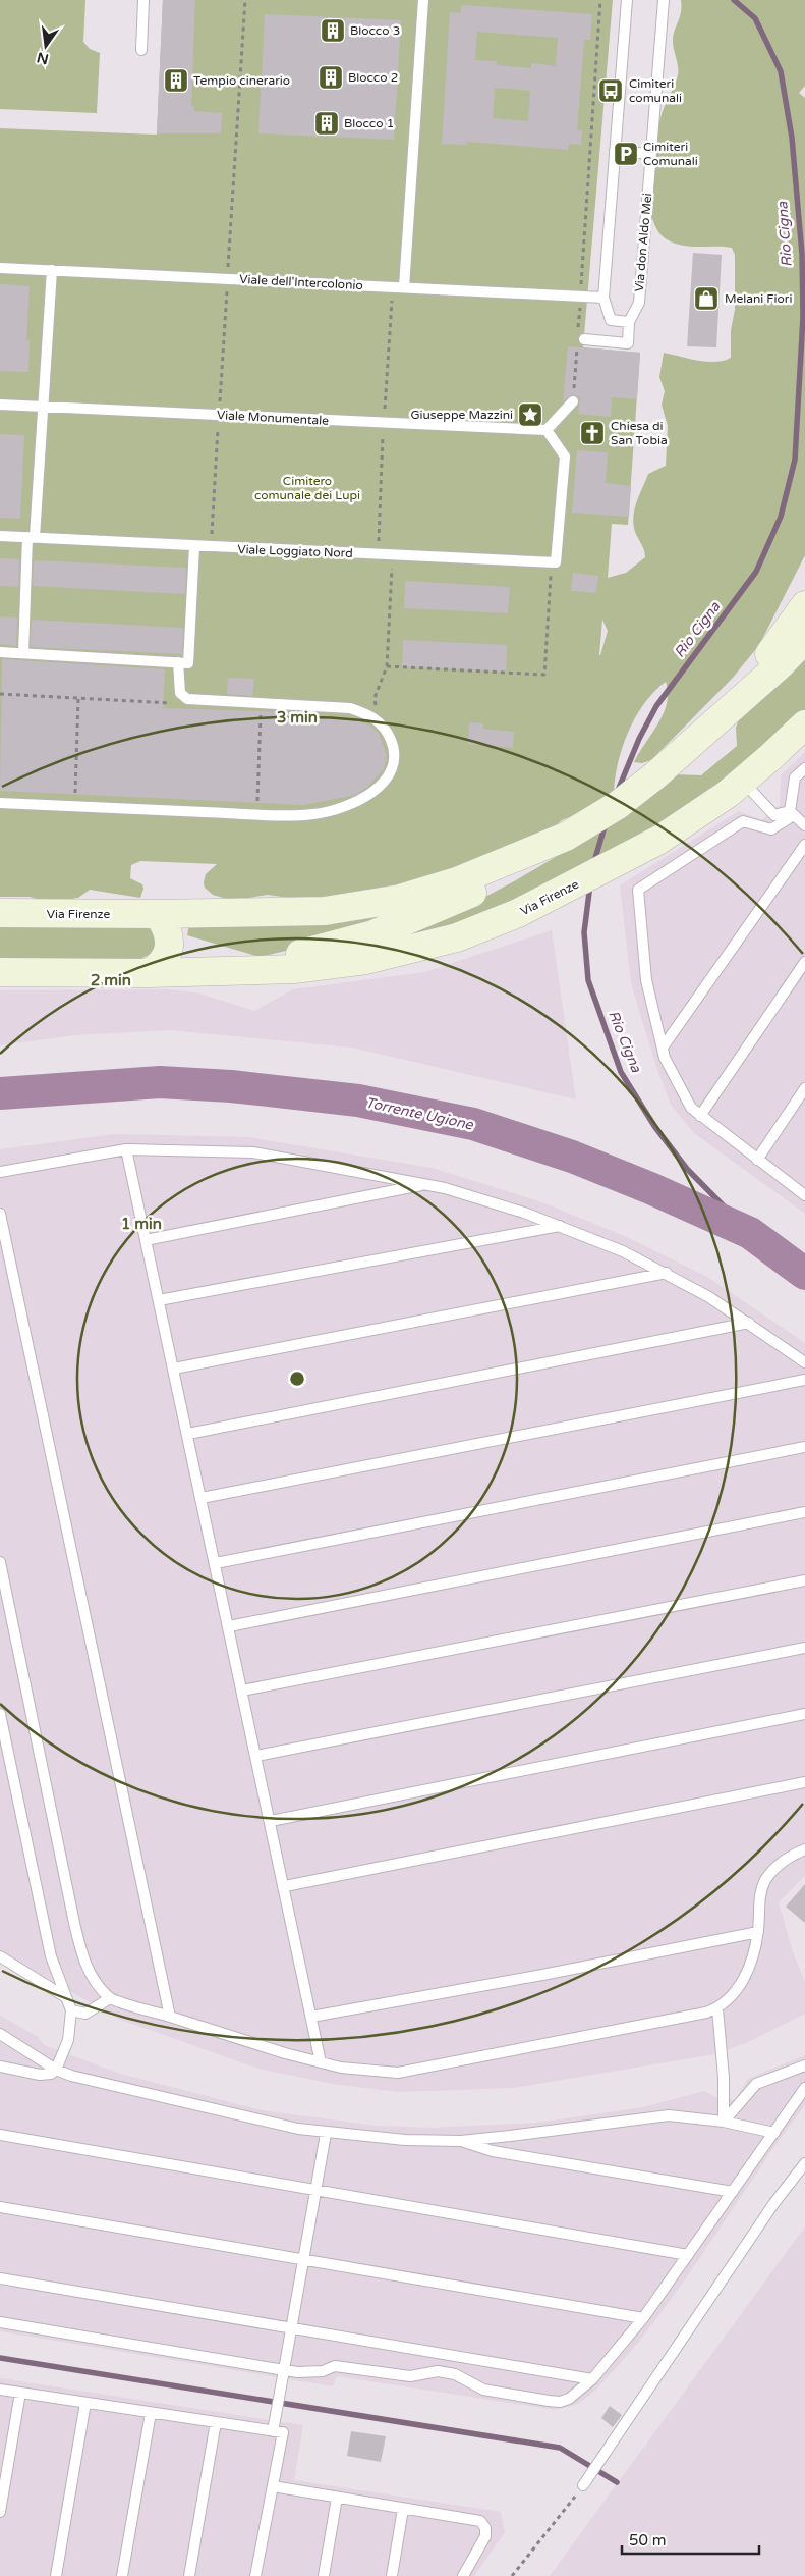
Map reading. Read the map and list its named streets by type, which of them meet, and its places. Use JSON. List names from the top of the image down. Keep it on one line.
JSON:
{"streets":{"main road":["Via Firenze"],"lane":["Via don Aldo Mei","Viale dell'Intercolonio","Viale Monumentale","Viale Loggiato Nord"]},"water":["Rio Cigna","Torrente Ugione"],"parks":["Cimitero comunale dei Lupi"],"places":{"building":["Blocco 3","Blocco 2","Tempio cinerario","Blocco 1"],"bus stop":["Cimiteri comunali"],"parking":["Cimiteri Comunali"],"shop":["Melani Fiori"],"place":["Giuseppe Mazzini"],"church":["Chiesa di San Tobia"]},"scale_bar":"50 m","north":"bottom","rings":["3 min","2 min","1 min"]}
